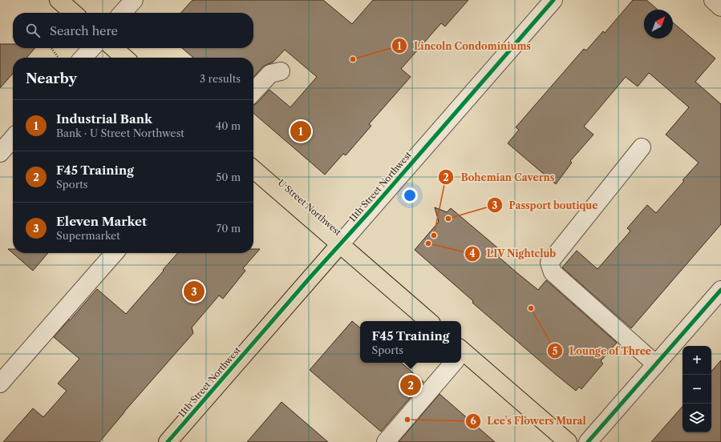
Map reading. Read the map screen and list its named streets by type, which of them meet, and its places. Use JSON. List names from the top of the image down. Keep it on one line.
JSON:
{"streets":{"main road":["11th Street Northwest","U Street Northwest"]},"crossings":[["11th Street Northwest","U Street Northwest"]],"places":["Lincoln Condominiums","Passport boutique","Bohemian Caverns","LIV Nightclub","Lounge of Three","Lee's Flowers Mural"],"north":"top right","page":{"search":"Search here","heading":["Nearby","3 results"],"list":[{"mark":"1","name":"Industrial Bank","note":"Bank · U Street Northwest","value":"40 m"},{"mark":"2","name":"F45 Training","note":"Sports","value":"50 m"},{"mark":"3","name":"Eleven Market","note":"Supermarket","value":"70 m"}],"pins":["1","3","2"],"popup":["F45 Training","Sports"],"map_buttons":["+","−"]}}
